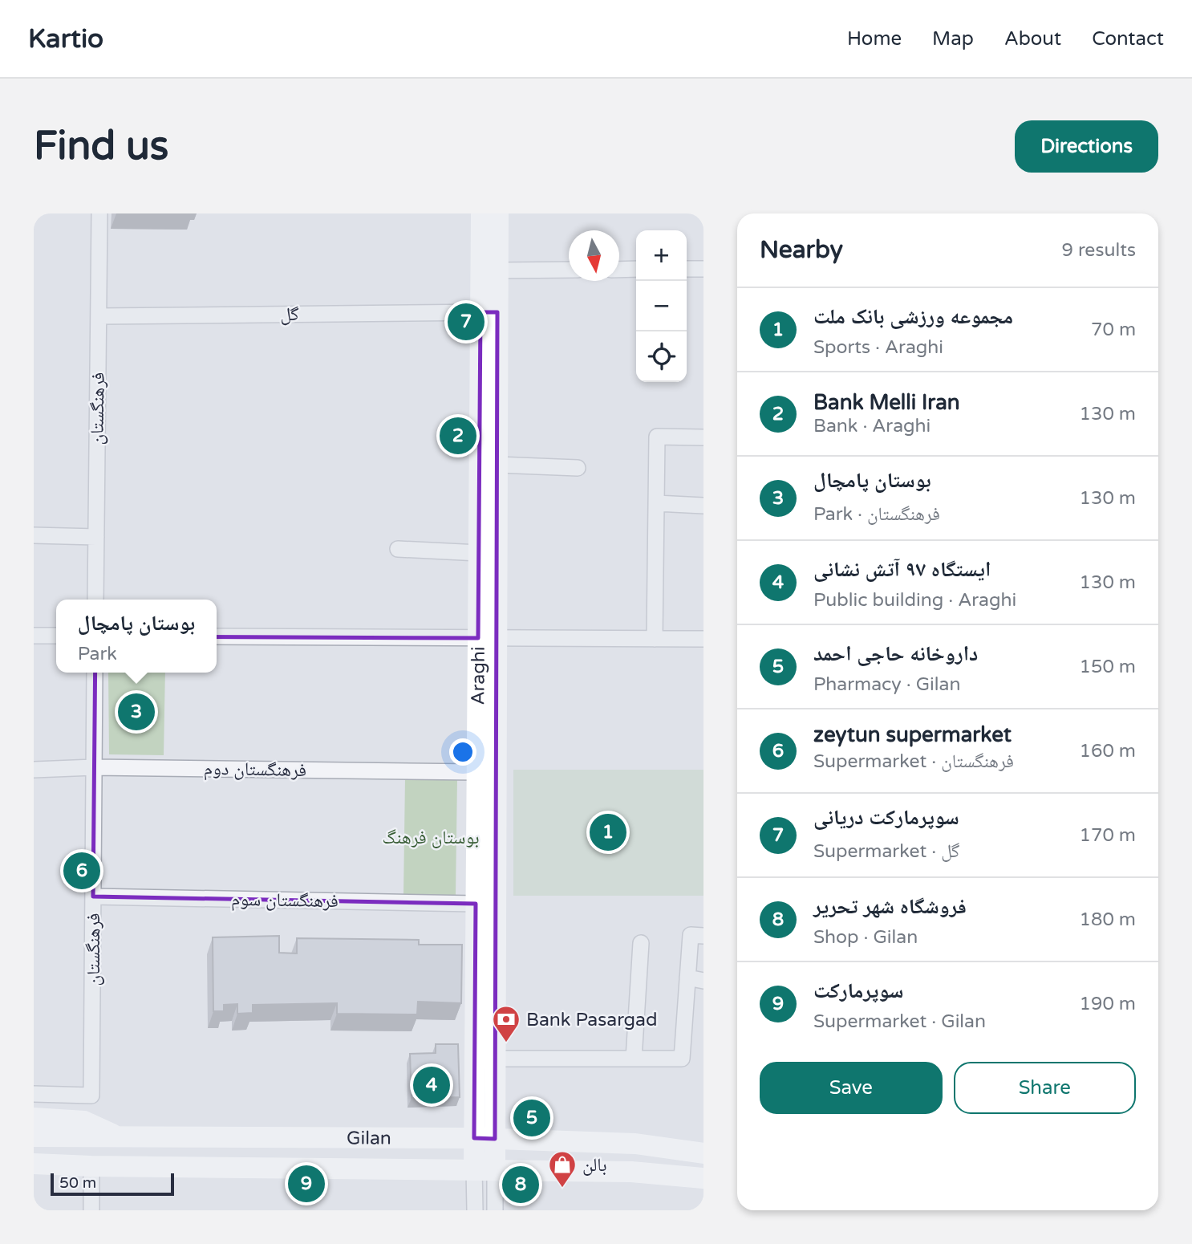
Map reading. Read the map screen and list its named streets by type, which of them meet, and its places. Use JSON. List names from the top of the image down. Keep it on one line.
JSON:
{"streets":{"main road":["Araghi","Gilan"],"street":["گل","فرهنگستان","فرهنگستان دوم","فرهنگستان سوم"]},"crossings":[["گل","فرهنگستان"],["گل","Araghi"],["فرهنگستان","فرهنگستان دوم"],["فرهنگستان","فرهنگستان سوم"],["Araghi","فرهنگستان دوم"],["Araghi","فرهنگستان سوم"],["Araghi","Gilan"]],"parks":["بوستان فرهنگ"],"places":{"bank":["Bank Pasargad"],"shop":["بالن"]},"scale_bar":"50 m","north":"bottom","page":{"header":"Kartio","nav":["Home","Map","About","Contact"],"buttons":["Directions",["Save","Share"]],"title":"Find us","heading":["Nearby","9 results"],"map_buttons":["+","−"],"list":[{"mark":"1","name":"مجموعه ورزشی بانک ملت","note":"Sports · Araghi","value":"70 m"},{"mark":"2","name":"Bank Melli Iran","note":"Bank · Araghi","value":"130 m"},{"mark":"3","name":"بوستان پامچال","note":"Park · فرهنگستان","value":"130 m"},{"mark":"4","name":"ایستگاه ۹۷ آتش نشانی","note":"Public building · Araghi","value":"130 m"},{"mark":"5","name":"داروخانه حاجی احمد","note":"Pharmacy · Gilan","value":"150 m"},{"mark":"6","name":"zeytun supermarket","note":"Supermarket · فرهنگستان","value":"160 m"},{"mark":"7","name":"سوپرمارکت دریانی","note":"Supermarket · گل","value":"170 m"},{"mark":"8","name":"فروشگاه شهر تحریر","note":"Shop · Gilan","value":"180 m"},{"mark":"9","name":"سوپرمارکت","note":"Supermarket · Gilan","value":"190 m"}],"pins":["7","2","3","1","6","4","5","9","8"],"popup":["بوستان پامچال","Park"],"scale":"50 m"}}
